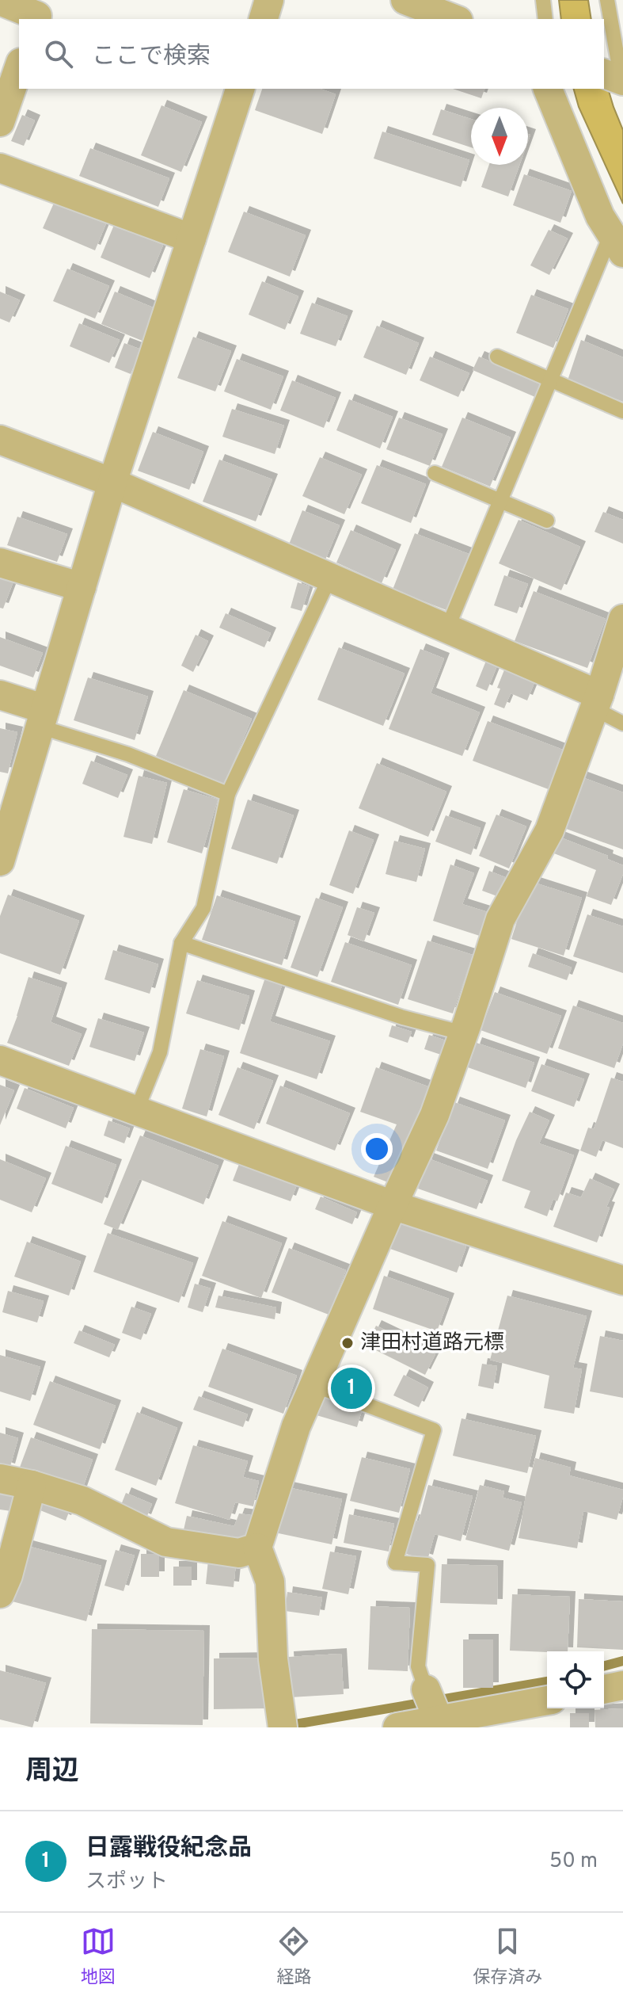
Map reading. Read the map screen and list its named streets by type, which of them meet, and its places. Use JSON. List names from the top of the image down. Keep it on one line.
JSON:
{"places":["津田村道路元標"],"north":"bottom","page":{"search":"ここで検索","pins":"1","heading":"周辺","list":[{"mark":"1","name":"日露戦役紀念品","note":"スポット","value":"50 m"}],"nav":["地図","経路","保存済み"]}}
